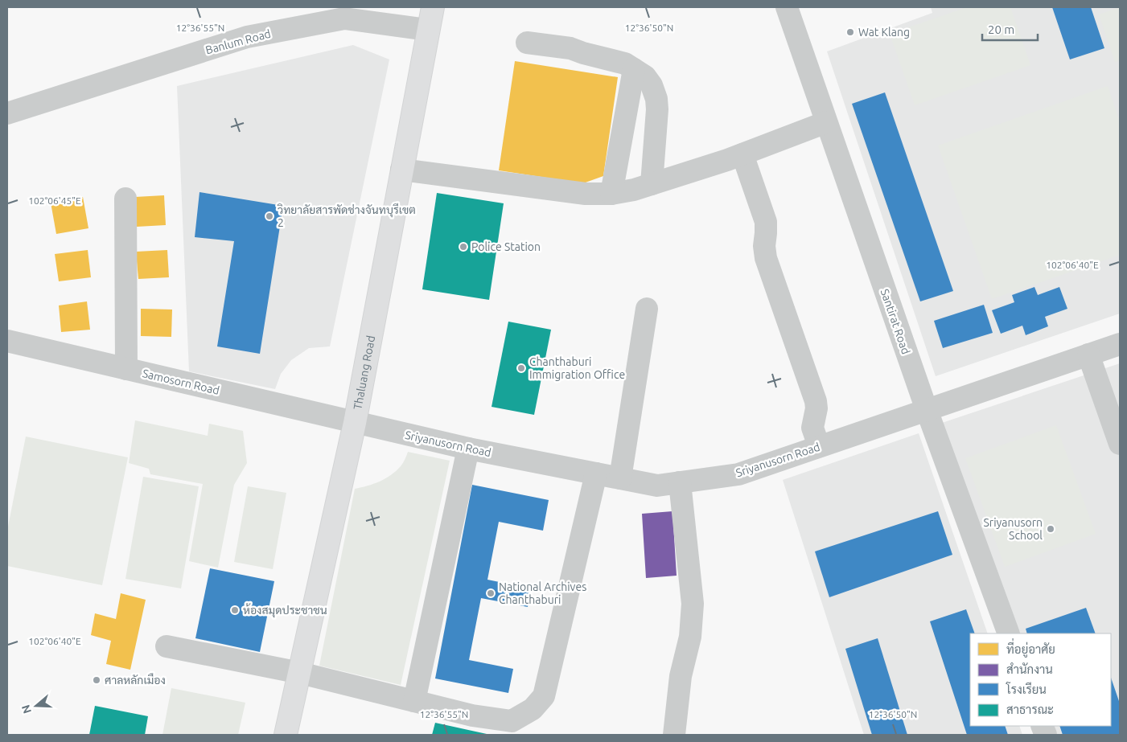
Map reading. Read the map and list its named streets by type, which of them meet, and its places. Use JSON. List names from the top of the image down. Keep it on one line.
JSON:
{"streets":{"main road":["Thaluang Road"],"street":["Banlum Road","Santirat Road","Samosorn Road","Sriyanusorn Road"]},"crossings":[["Banlum Road","Thaluang Road"],["Santirat Road","Sriyanusorn Road"],["Thaluang Road","Samosorn Road"],["Thaluang Road","Sriyanusorn Road"],["Samosorn Road","Sriyanusorn Road"]],"places":["Wat Klang","วิทยาลัยสารพัดช่างจันทบุรีเขต 2","Police Station","Chanthaburi Immigration Office","Sriyanusorn School","National Archives Chanthaburi","ห้องสมุดประชาชน","ศาลหลักเมือง"],"legend":["ที่อยู่อาศัย","สำนักงาน","โรงเรียน","สาธารณะ"],"scale_bar":"20 m","north":"left","coordinates":["12°36'55\"N","12°36'50\"N","102°06'45\"E","102°06'40\"E"]}
